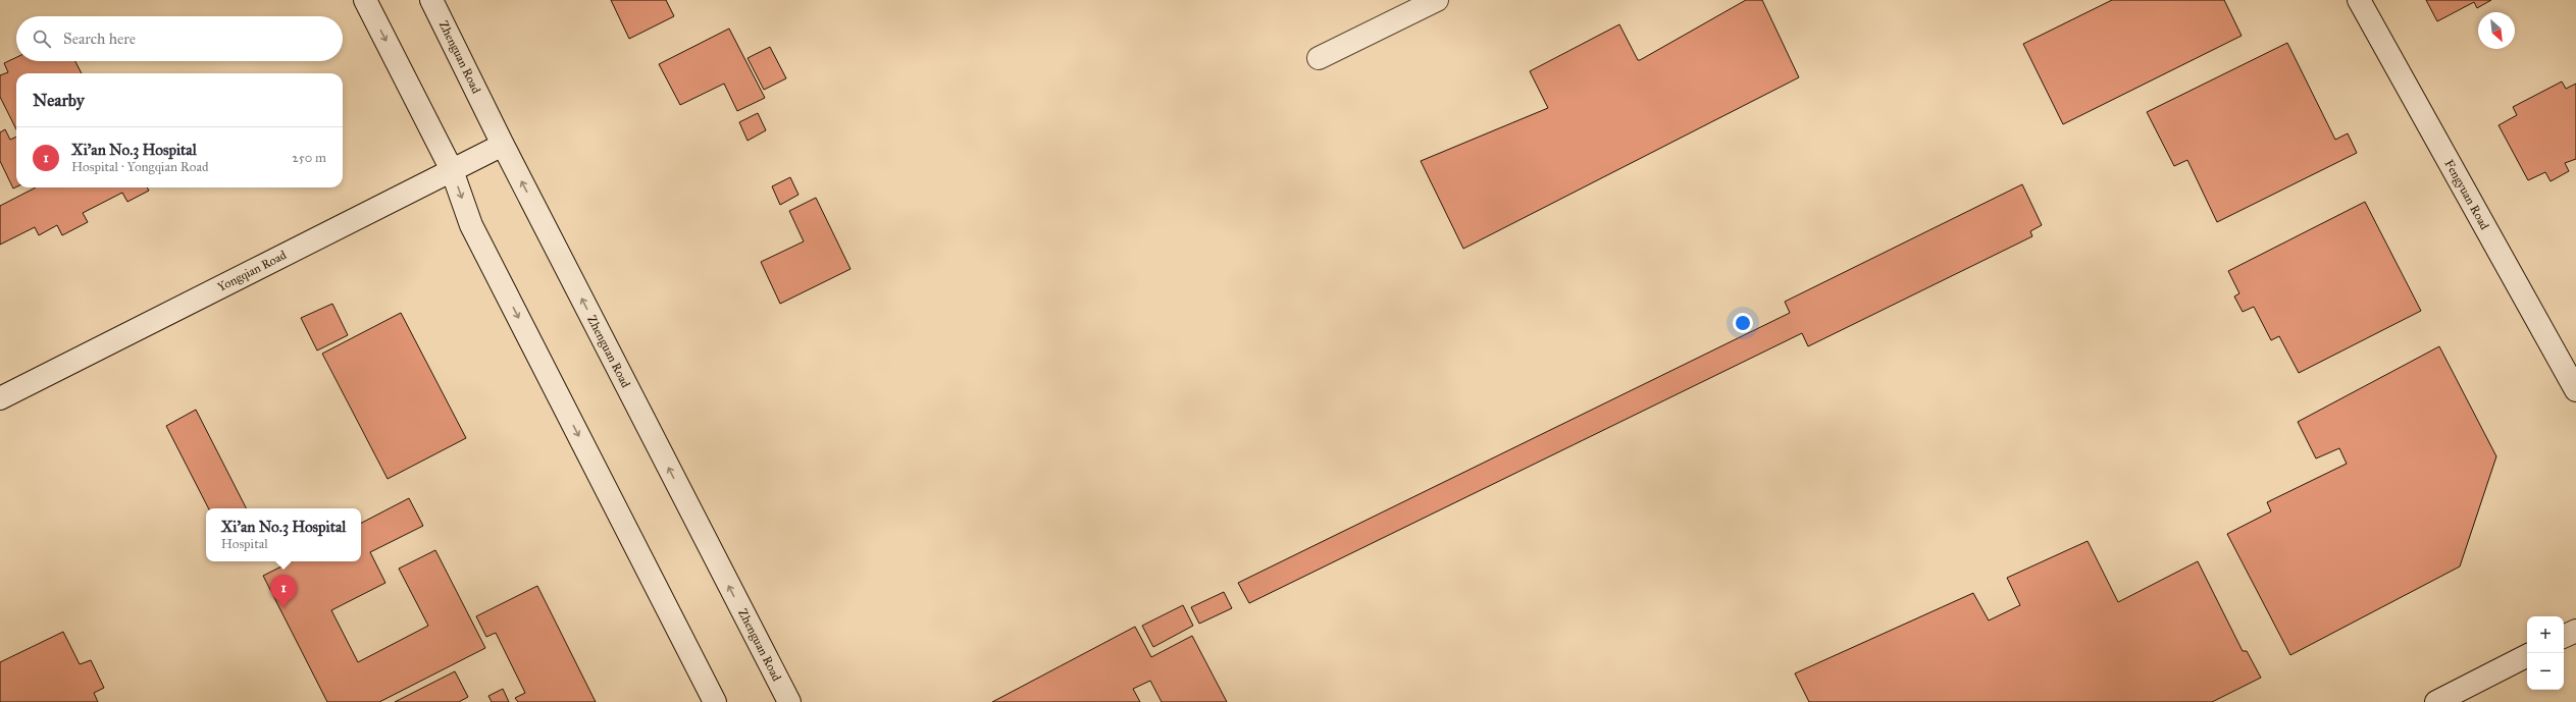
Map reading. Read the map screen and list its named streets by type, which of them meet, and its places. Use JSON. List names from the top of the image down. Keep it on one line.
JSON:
{"streets":{"main road":["Zhenguan Road","Fengyuan Road","Yongqian Road"]},"crossings":[["Zhenguan Road","Yongqian Road"]],"north":"bottom right","page":{"search":"Search here","heading":"Nearby","list":[{"mark":"1","name":"Xi'an No.3 Hospital","note":"Hospital · Yongqian Road","value":"250 m"}],"popup":["Xi'an No.3 Hospital","Hospital"],"pins":"1","map_buttons":["+","−"]}}
